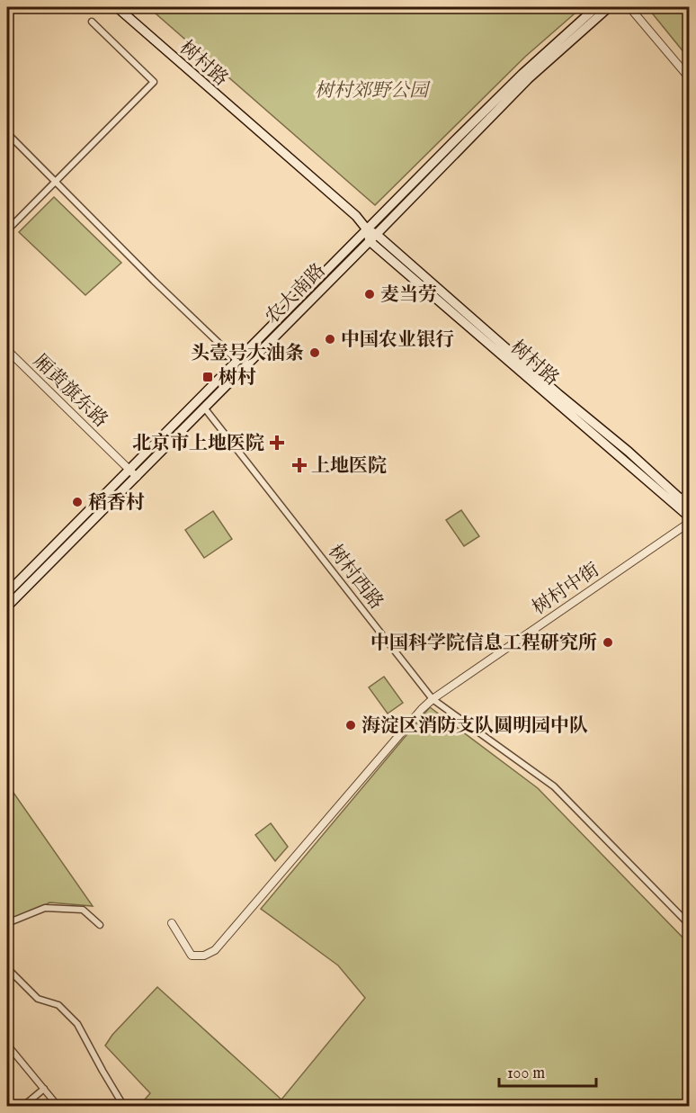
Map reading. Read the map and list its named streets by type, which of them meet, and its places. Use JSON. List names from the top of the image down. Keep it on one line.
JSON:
{"streets":{"main road":["树村路","农大南路"],"street":["厢黄旗东路","树村西路","树村中街"]},"crossings":[["树村路","农大南路"],["农大南路","厢黄旗东路"],["农大南路","树村西路"],["树村西路","树村中街"]],"parks":["树村郊野公园"],"places":{"other":["麦当劳","中国农业银行","头壹号大油条","稻香村","中国科学院信息工程研究所","海淀区消防支队圆明园中队"],"transit":["树村"],"health":["北京市上地医院","上地医院"]},"scale_bar":"100 m"}
